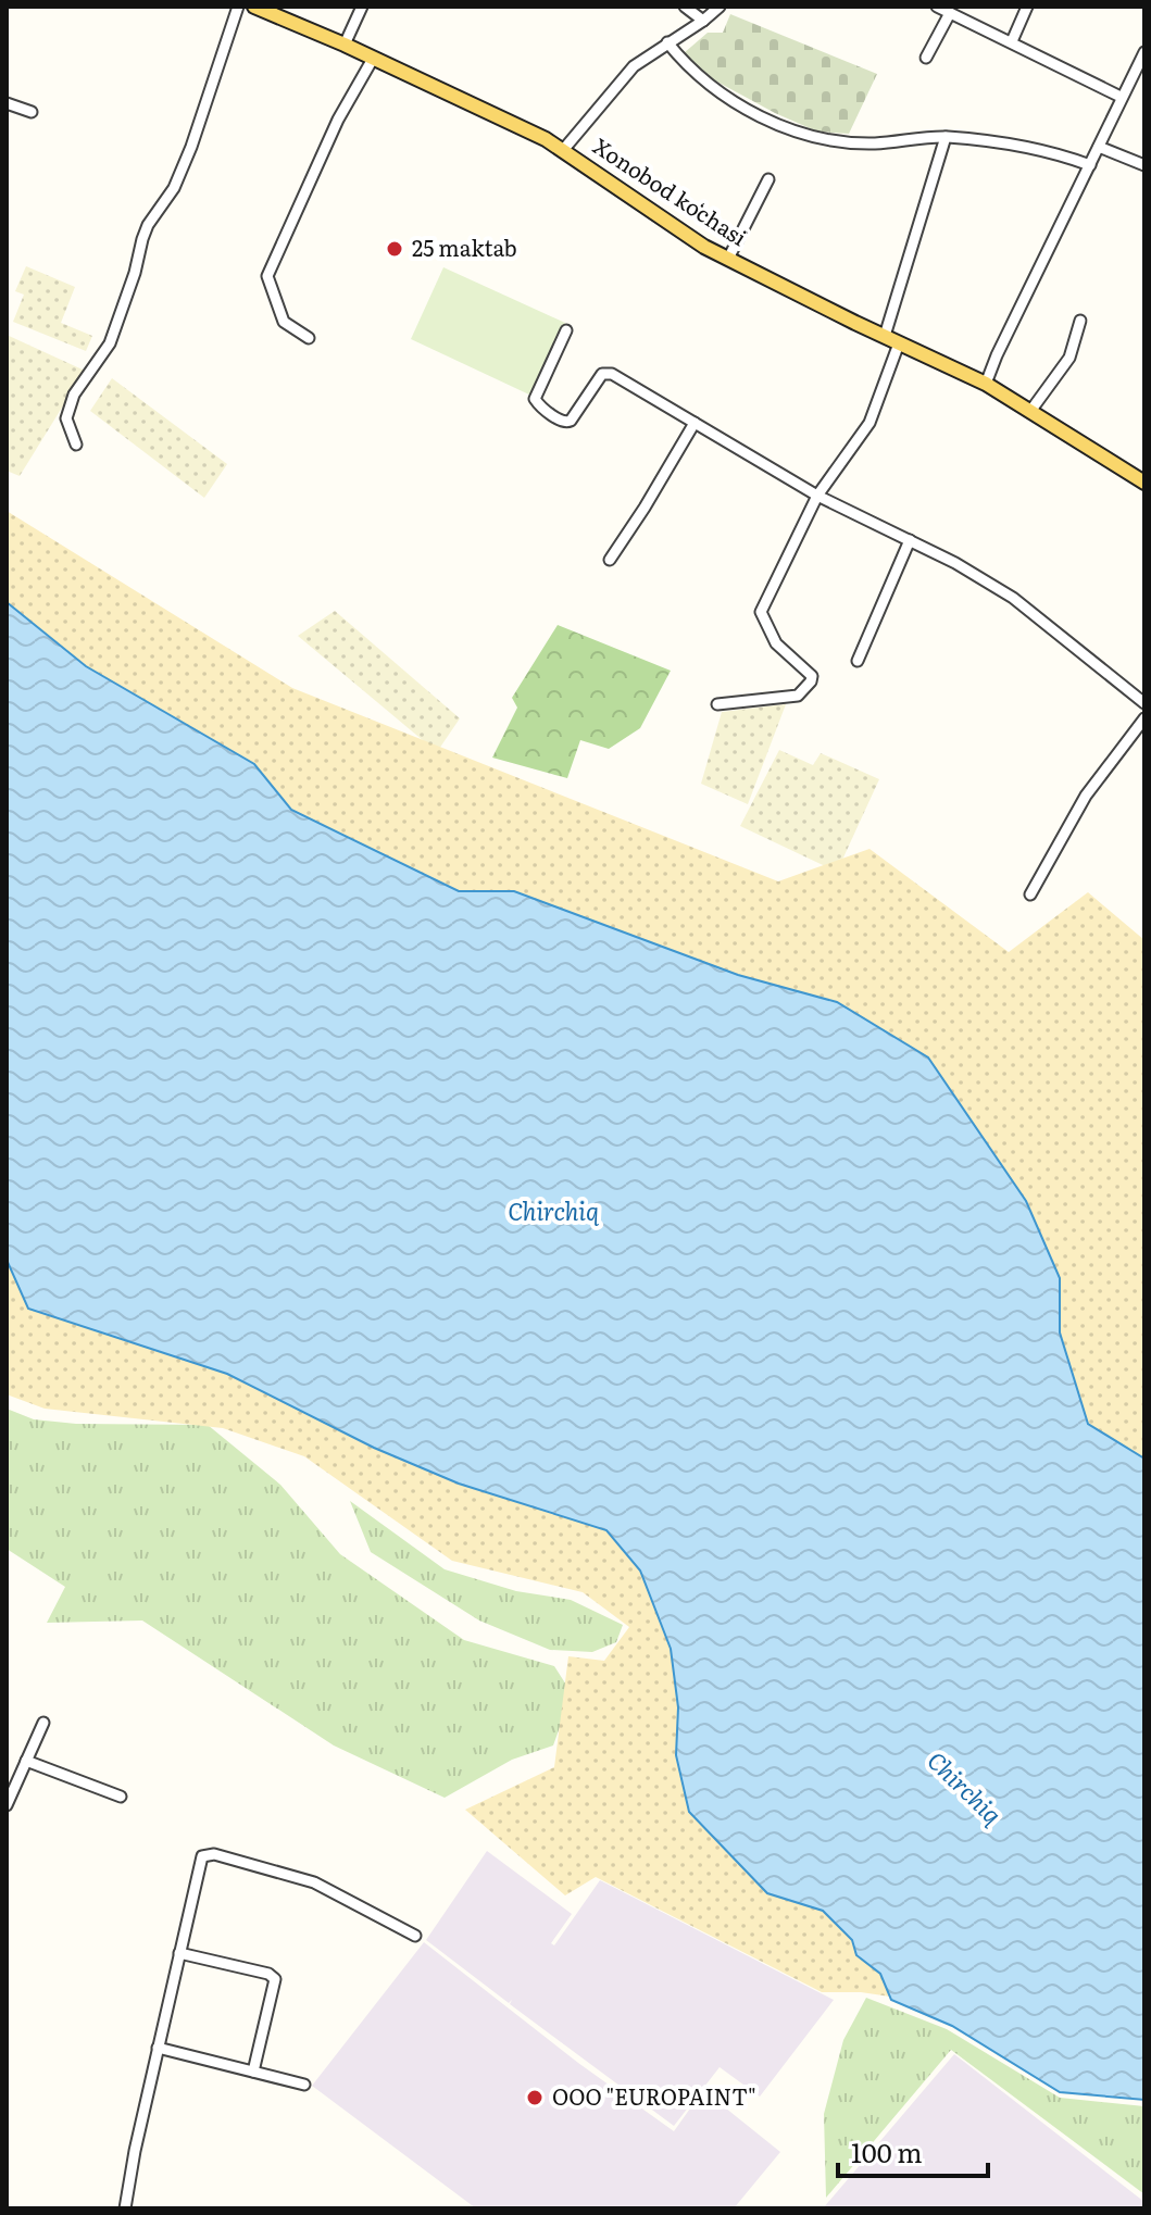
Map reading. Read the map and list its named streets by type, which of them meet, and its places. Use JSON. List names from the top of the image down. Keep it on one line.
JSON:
{"streets":{"main road":["Xonobod koʻchasi"]},"water":["Chirchiq"],"places":["25 maktab","OOO \"EUROPAINT\""],"scale_bar":"100 m"}
